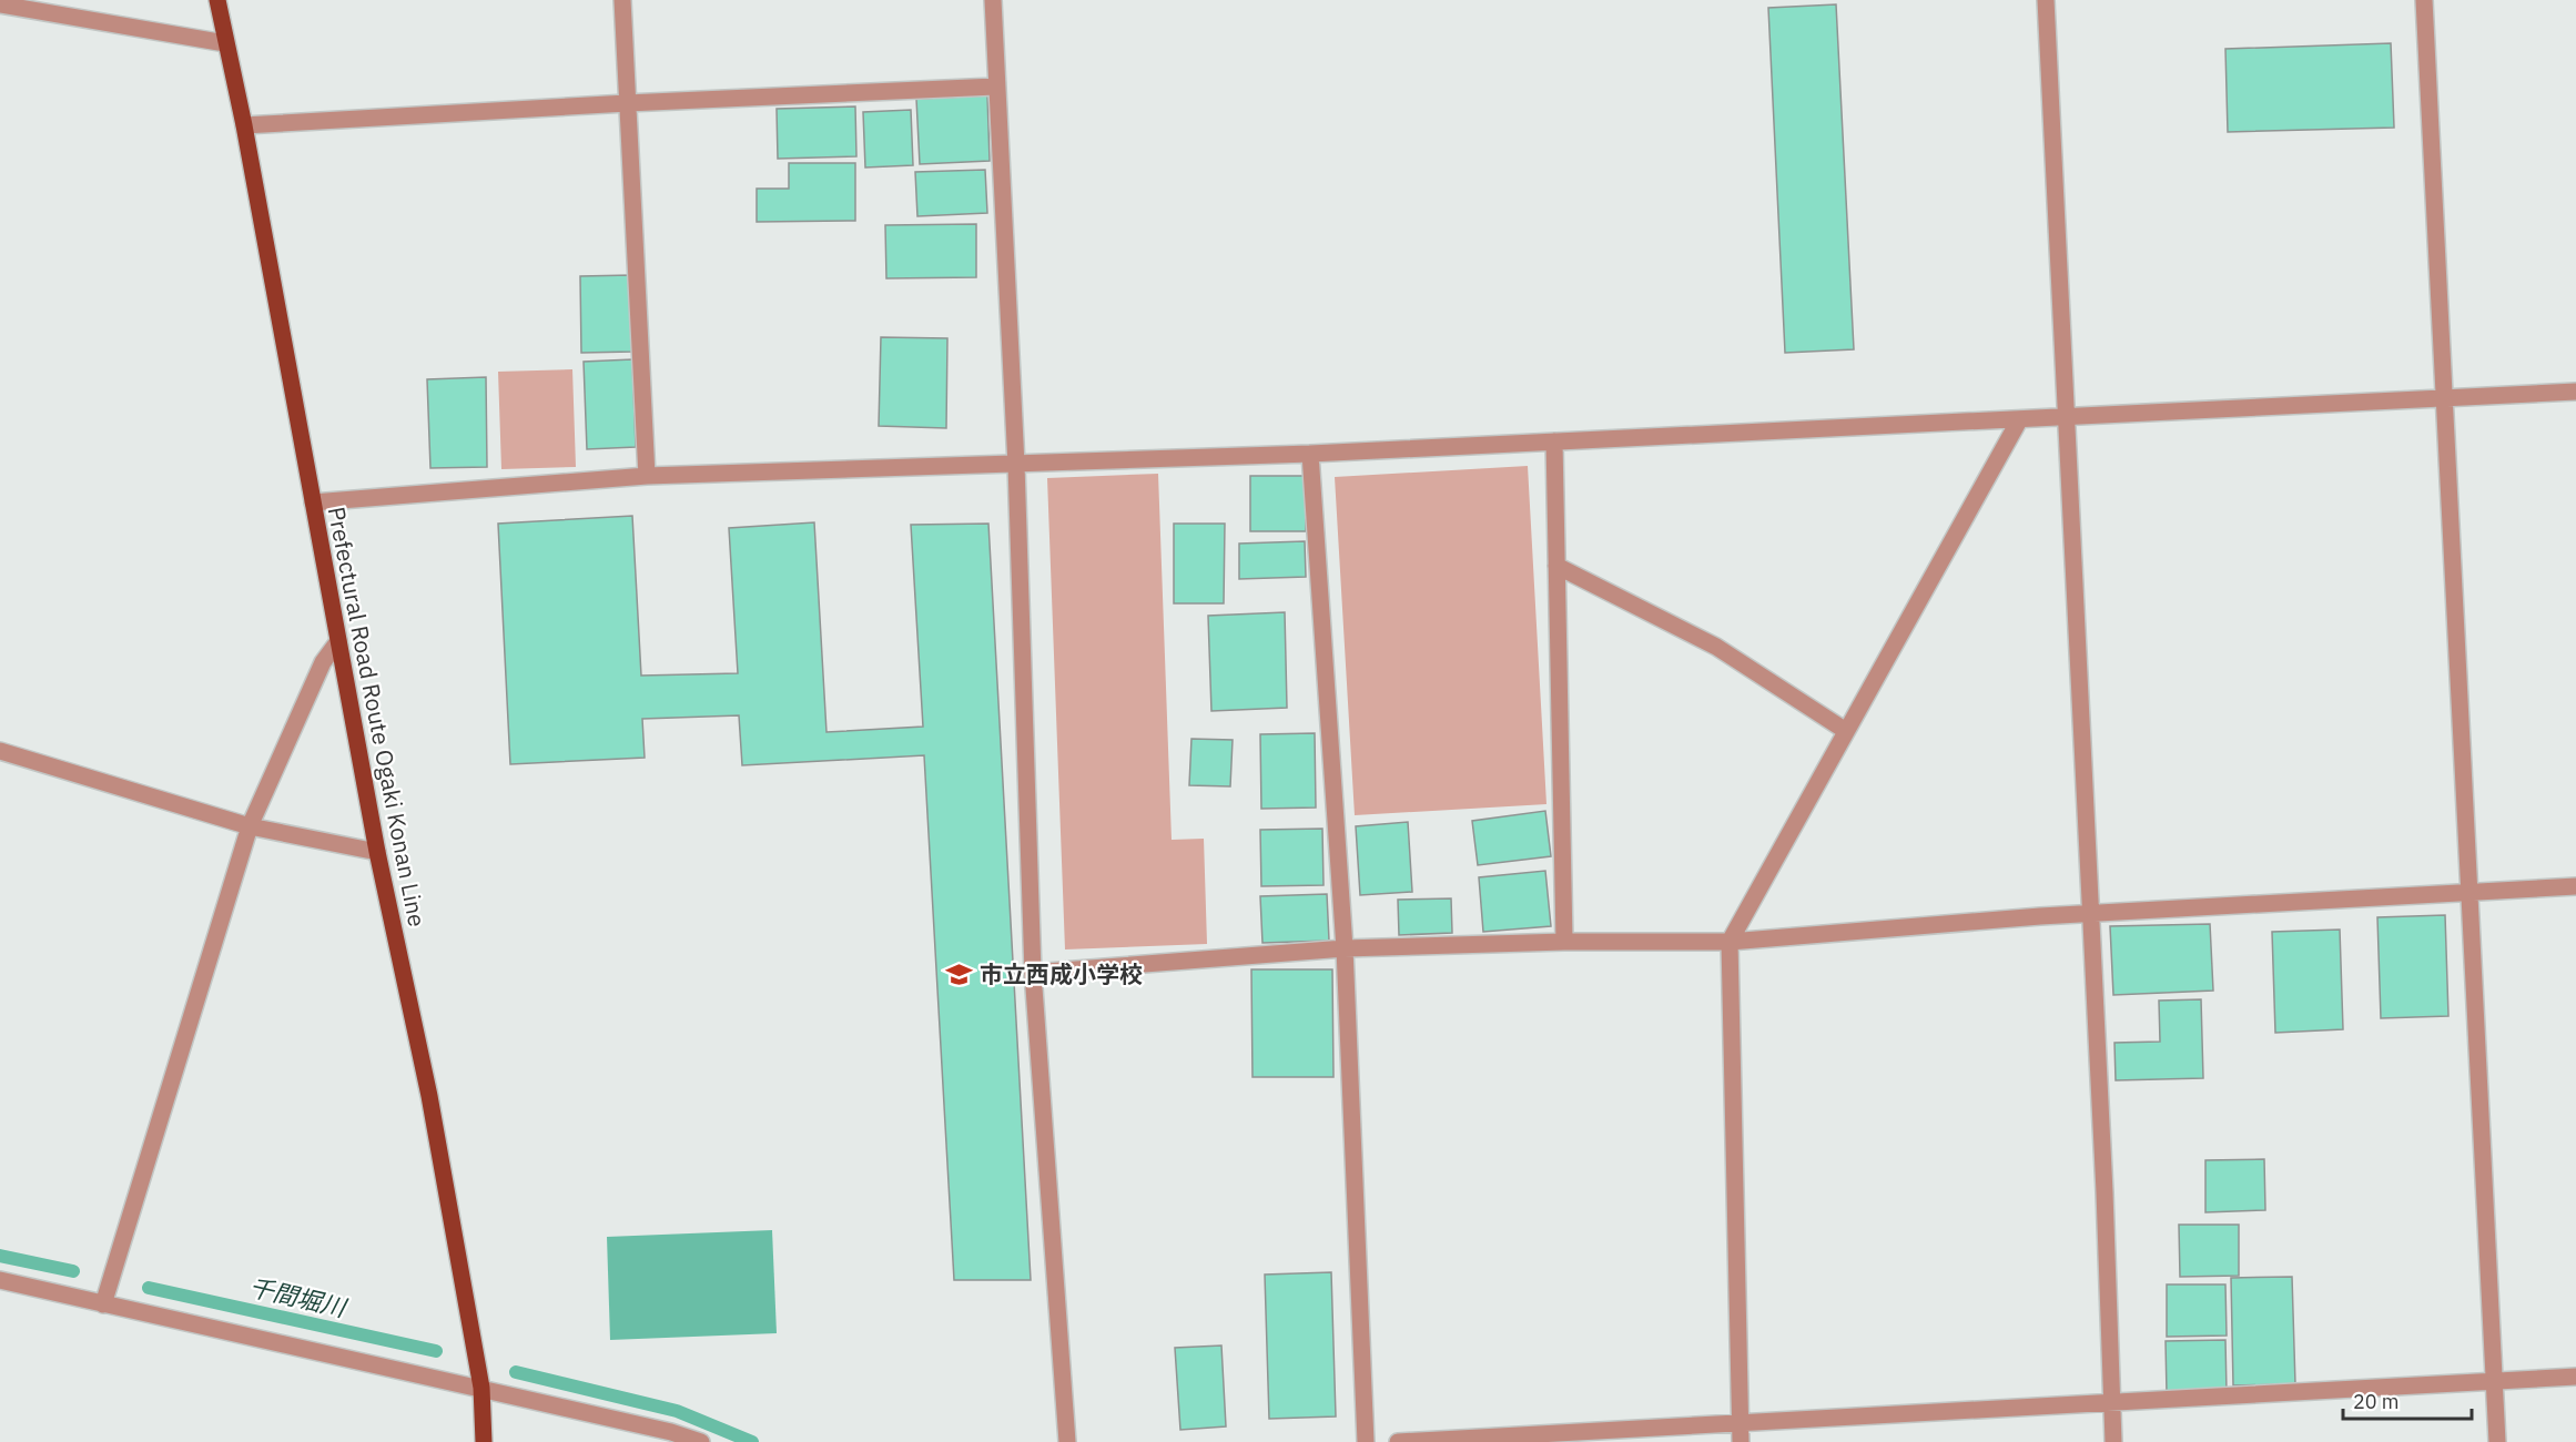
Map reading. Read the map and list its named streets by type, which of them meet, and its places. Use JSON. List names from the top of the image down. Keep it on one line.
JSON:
{"streets":{"main road":["Prefectural Road Route Ogaki Konan Line"]},"water":["千間堀川"],"places":{"school or university":["市立西成小学校"]},"scale_bar":"20 m"}
